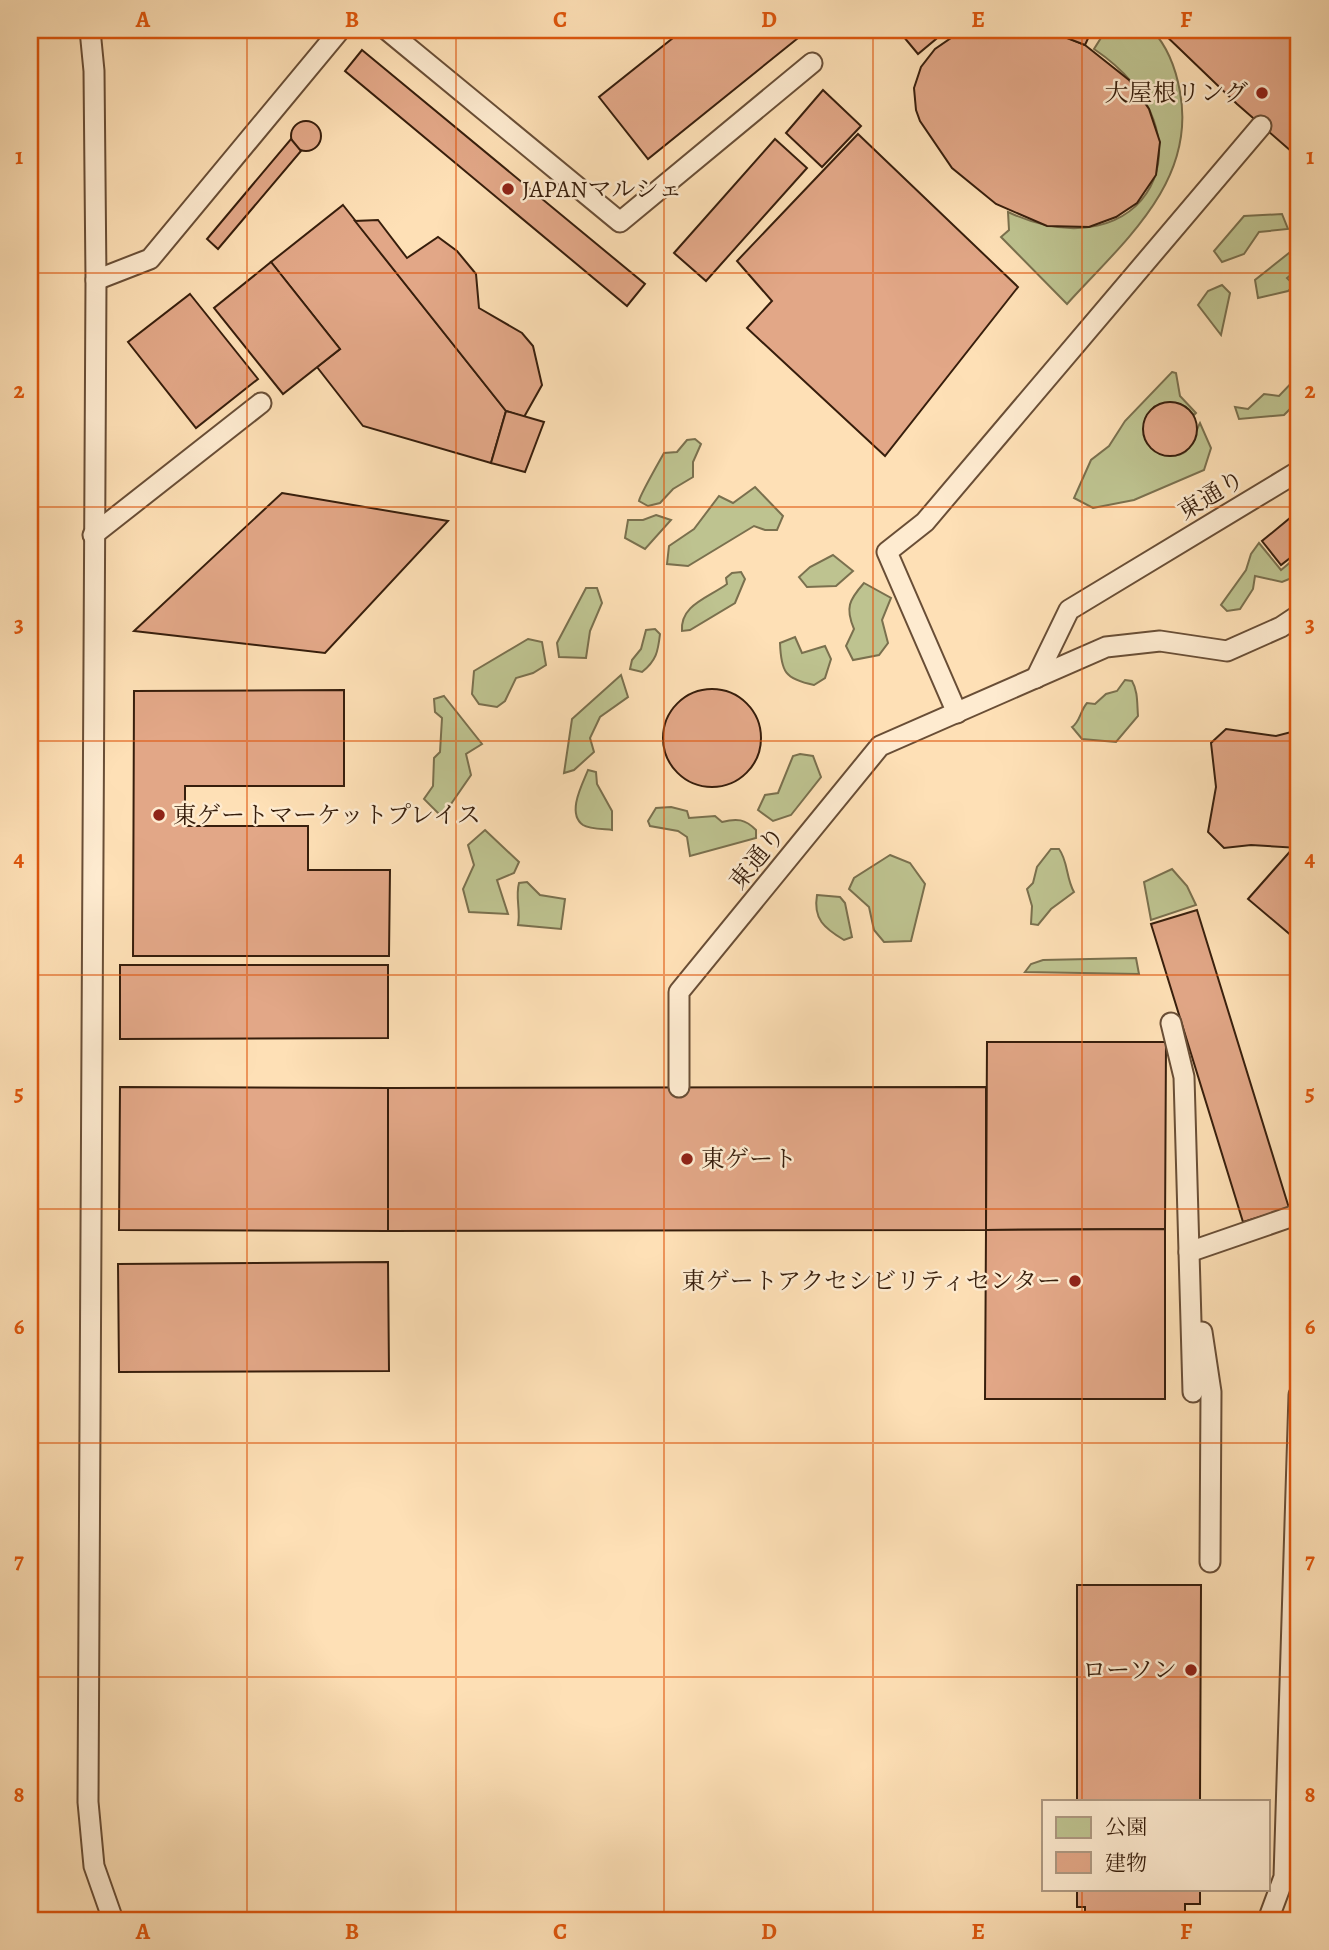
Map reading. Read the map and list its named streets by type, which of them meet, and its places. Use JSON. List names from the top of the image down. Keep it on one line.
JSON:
{"streets":{"lane":["東通り"]},"places":["大屋根リング","JAPANマルシェ","東ゲートマーケットプレイス","東ゲート","東ゲートアクセシビリティセンター","ローソン"],"legend":["公園","建物"],"grid":{"columns":["A","B","C","D","E","F"],"rows":["1","2","3","4","5","6","7","8"]}}
